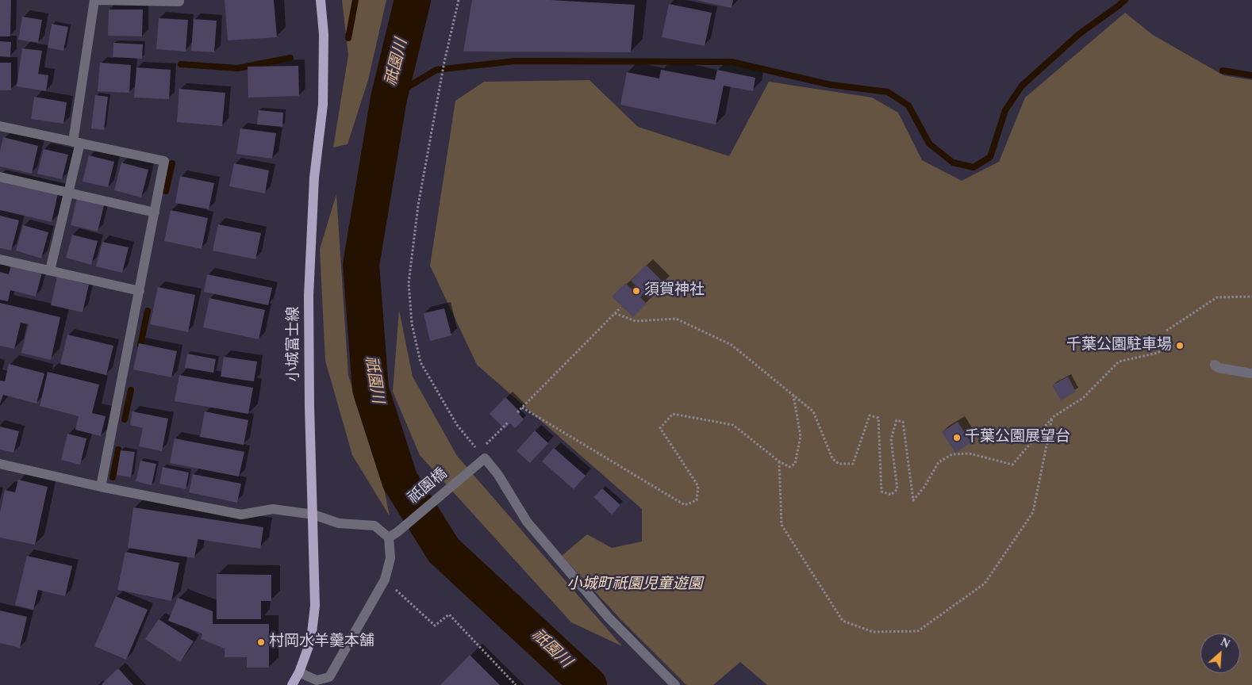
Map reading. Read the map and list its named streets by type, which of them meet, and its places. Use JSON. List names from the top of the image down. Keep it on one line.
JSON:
{"streets":{"main road":["小城富士線"],"street":["祇園橋"]},"water":["祇園川"],"parks":["小城町祇園児童遊園"],"places":["須賀神社","千葉公園駐車場","千葉公園展望台","村岡水羊羹本舗"],"north":"top right"}
